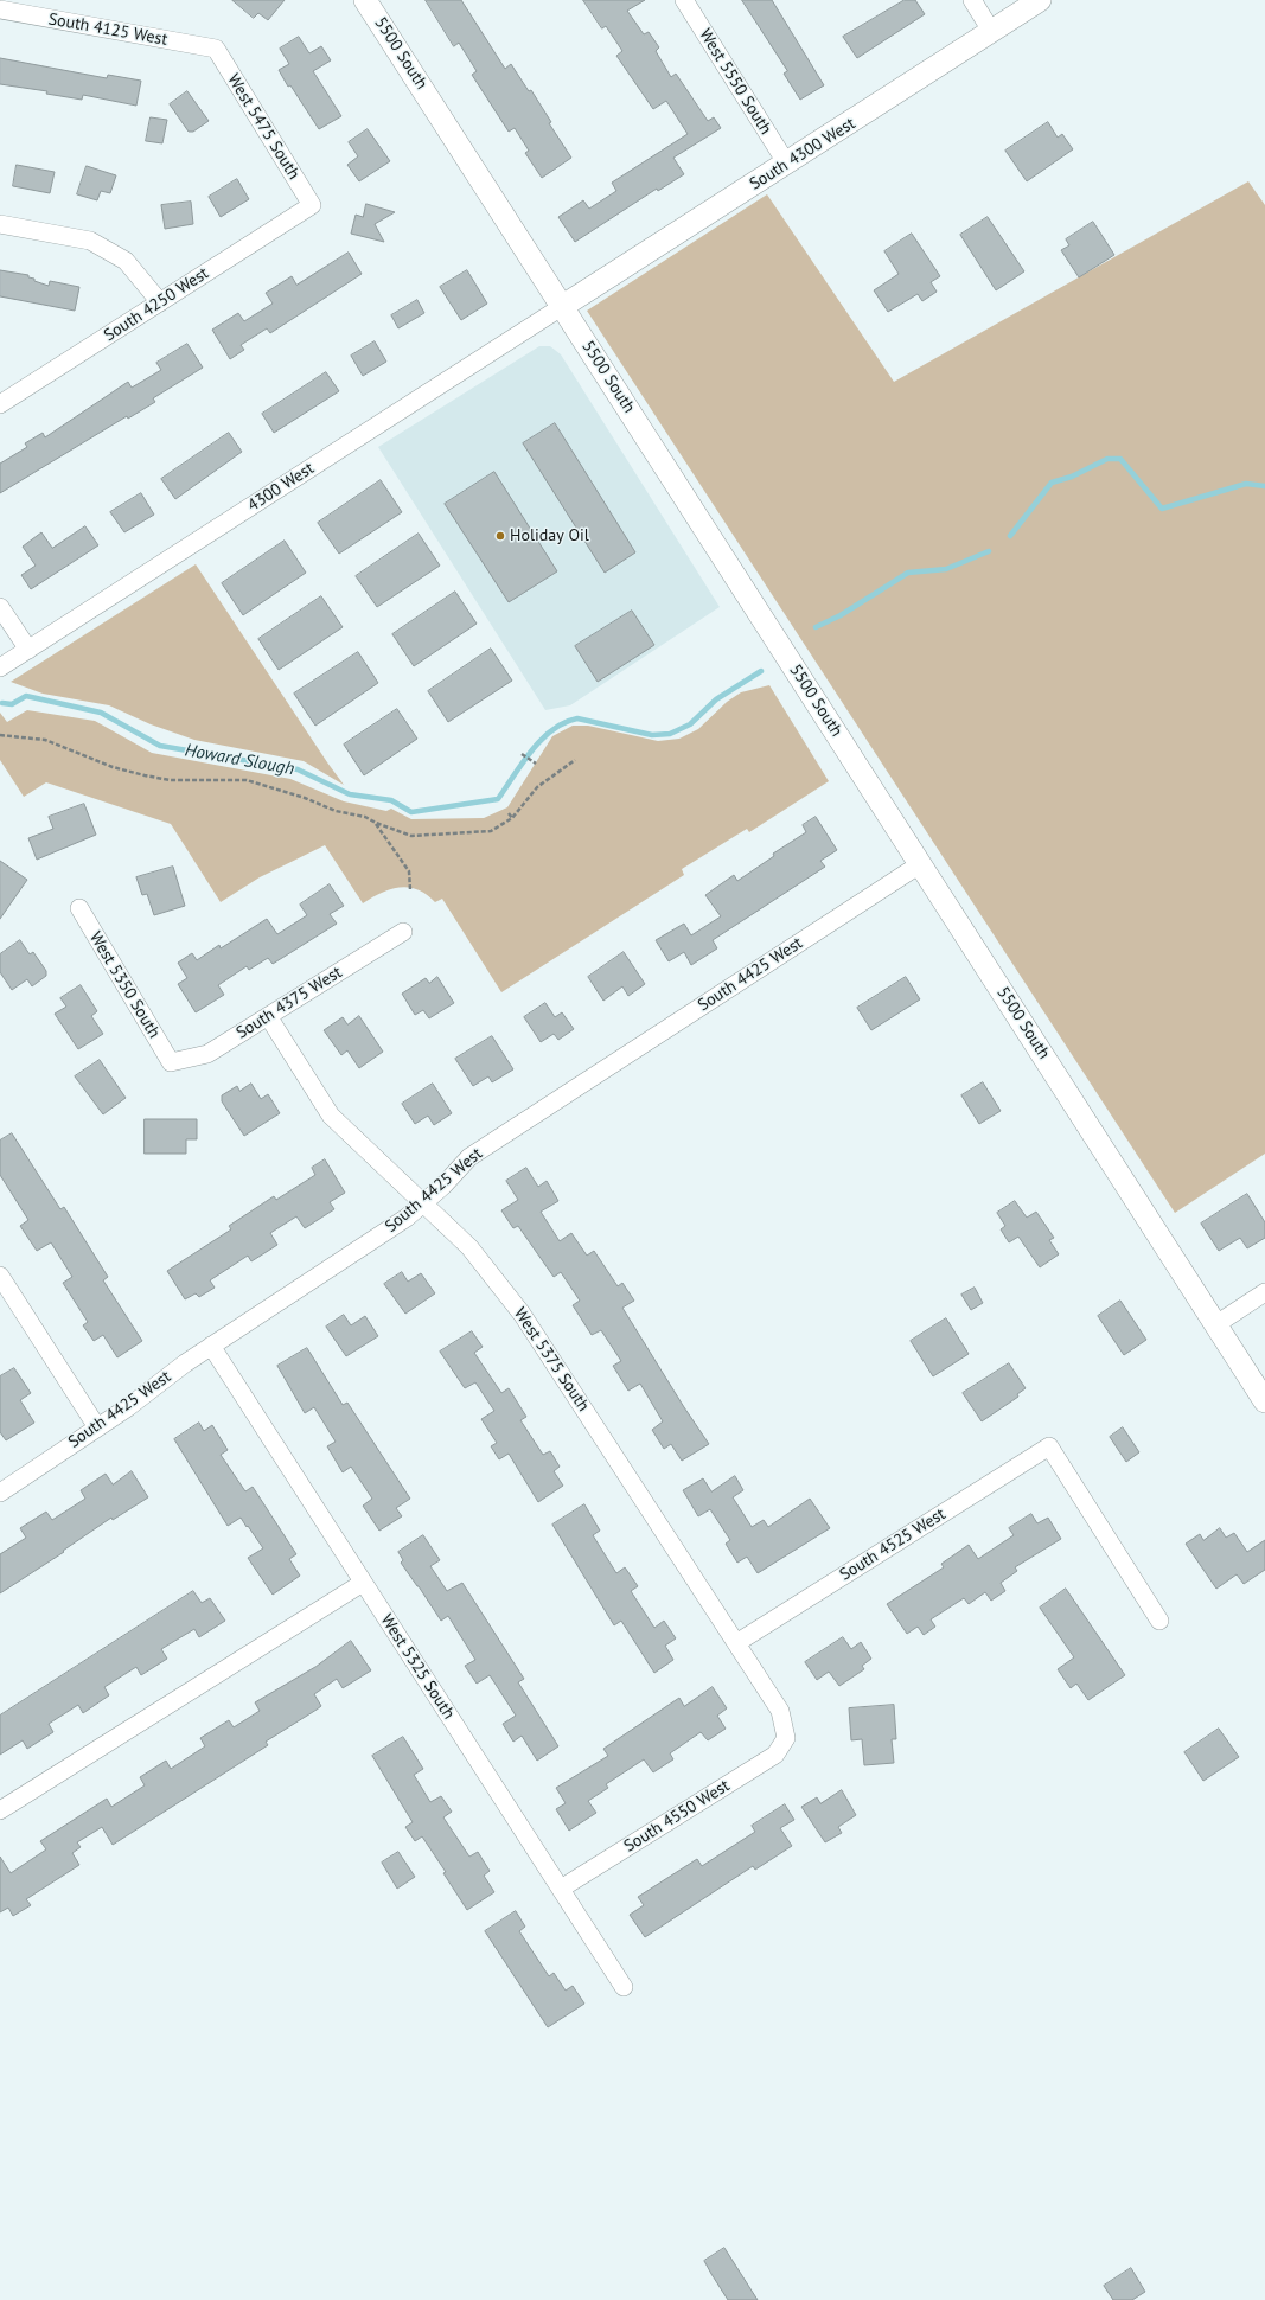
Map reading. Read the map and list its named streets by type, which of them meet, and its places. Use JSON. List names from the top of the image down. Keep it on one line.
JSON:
{"streets":{"main road":["5500 South","South 4300 West"],"street":["South 4125 West","West 5550 South","West 5475 South","South 4250 West","4300 West","South 4425 West","West 5350 South","South 4375 West","West 5375 South","South 4525 West","West 5325 South","South 4550 West"]},"crossings":[["South 4125 West","West 5475 South"],["5500 South","South 4300 West"],["5500 South","4300 West"],["5500 South","South 4425 West"],["West 5550 South","South 4300 West"],["West 5475 South","South 4250 West"],["South 4300 West","4300 West"],["South 4425 West","West 5375 South"],["South 4425 West","West 5325 South"],["West 5350 South","South 4375 West"],["South 4375 West","West 5375 South"],["West 5375 South","South 4525 West"],["West 5375 South","South 4550 West"],["West 5325 South","South 4550 West"]],"water":["Howard Slough"],"places":["Holiday Oil"]}
